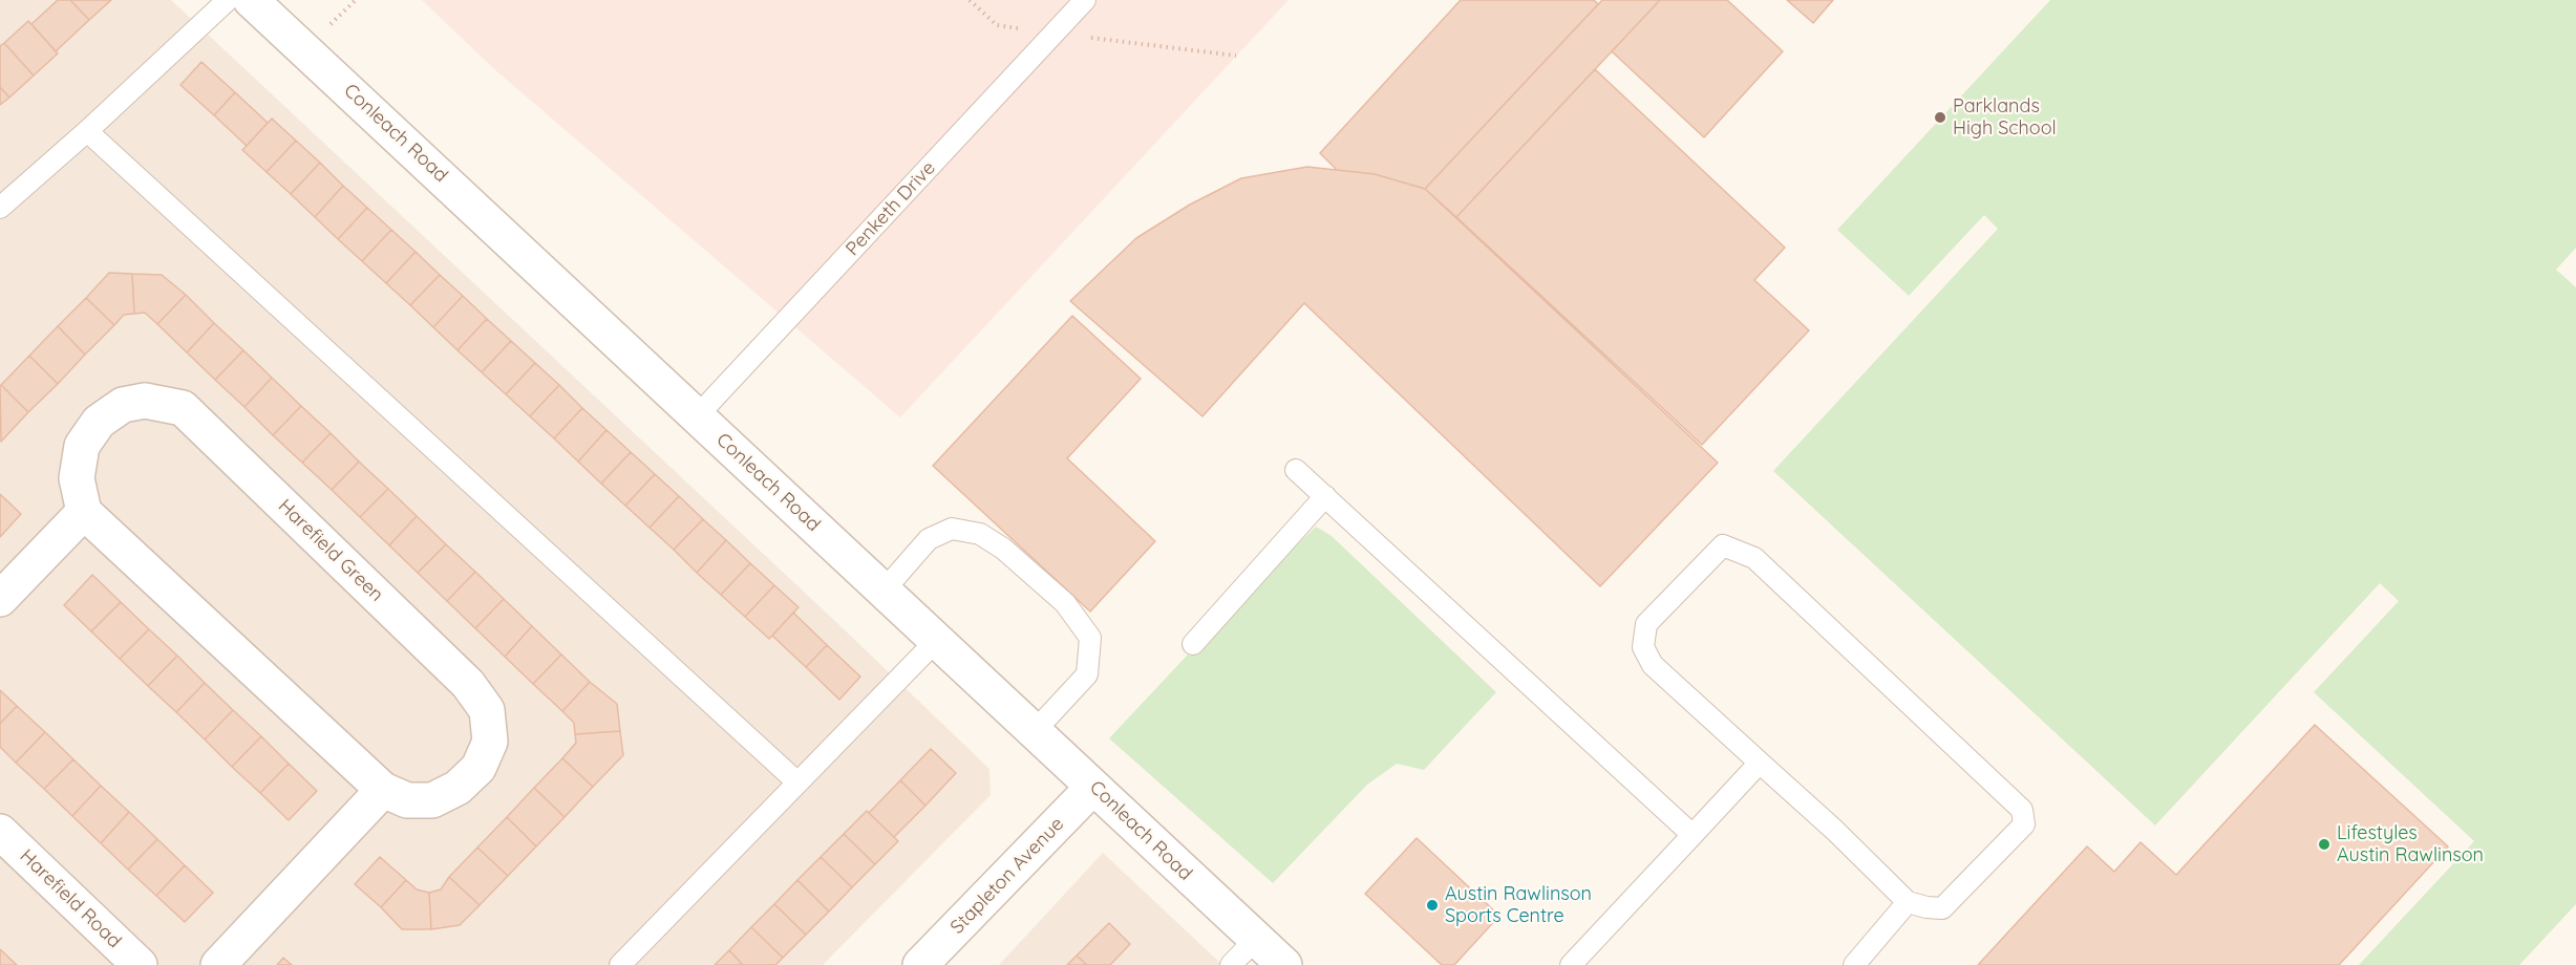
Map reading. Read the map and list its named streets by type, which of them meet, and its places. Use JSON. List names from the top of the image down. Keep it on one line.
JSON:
{"streets":{"street":["Conleach Road","Harefield Green","Stapleton Avenue","Harefield Road"],"lane":["Penketh Drive"]},"crossings":[["Conleach Road","Penketh Drive"],["Conleach Road","Stapleton Avenue"]],"places":["Parklands High School","Lifestyles Austin Rawlinson","Austin Rawlinson Sports Centre"]}
